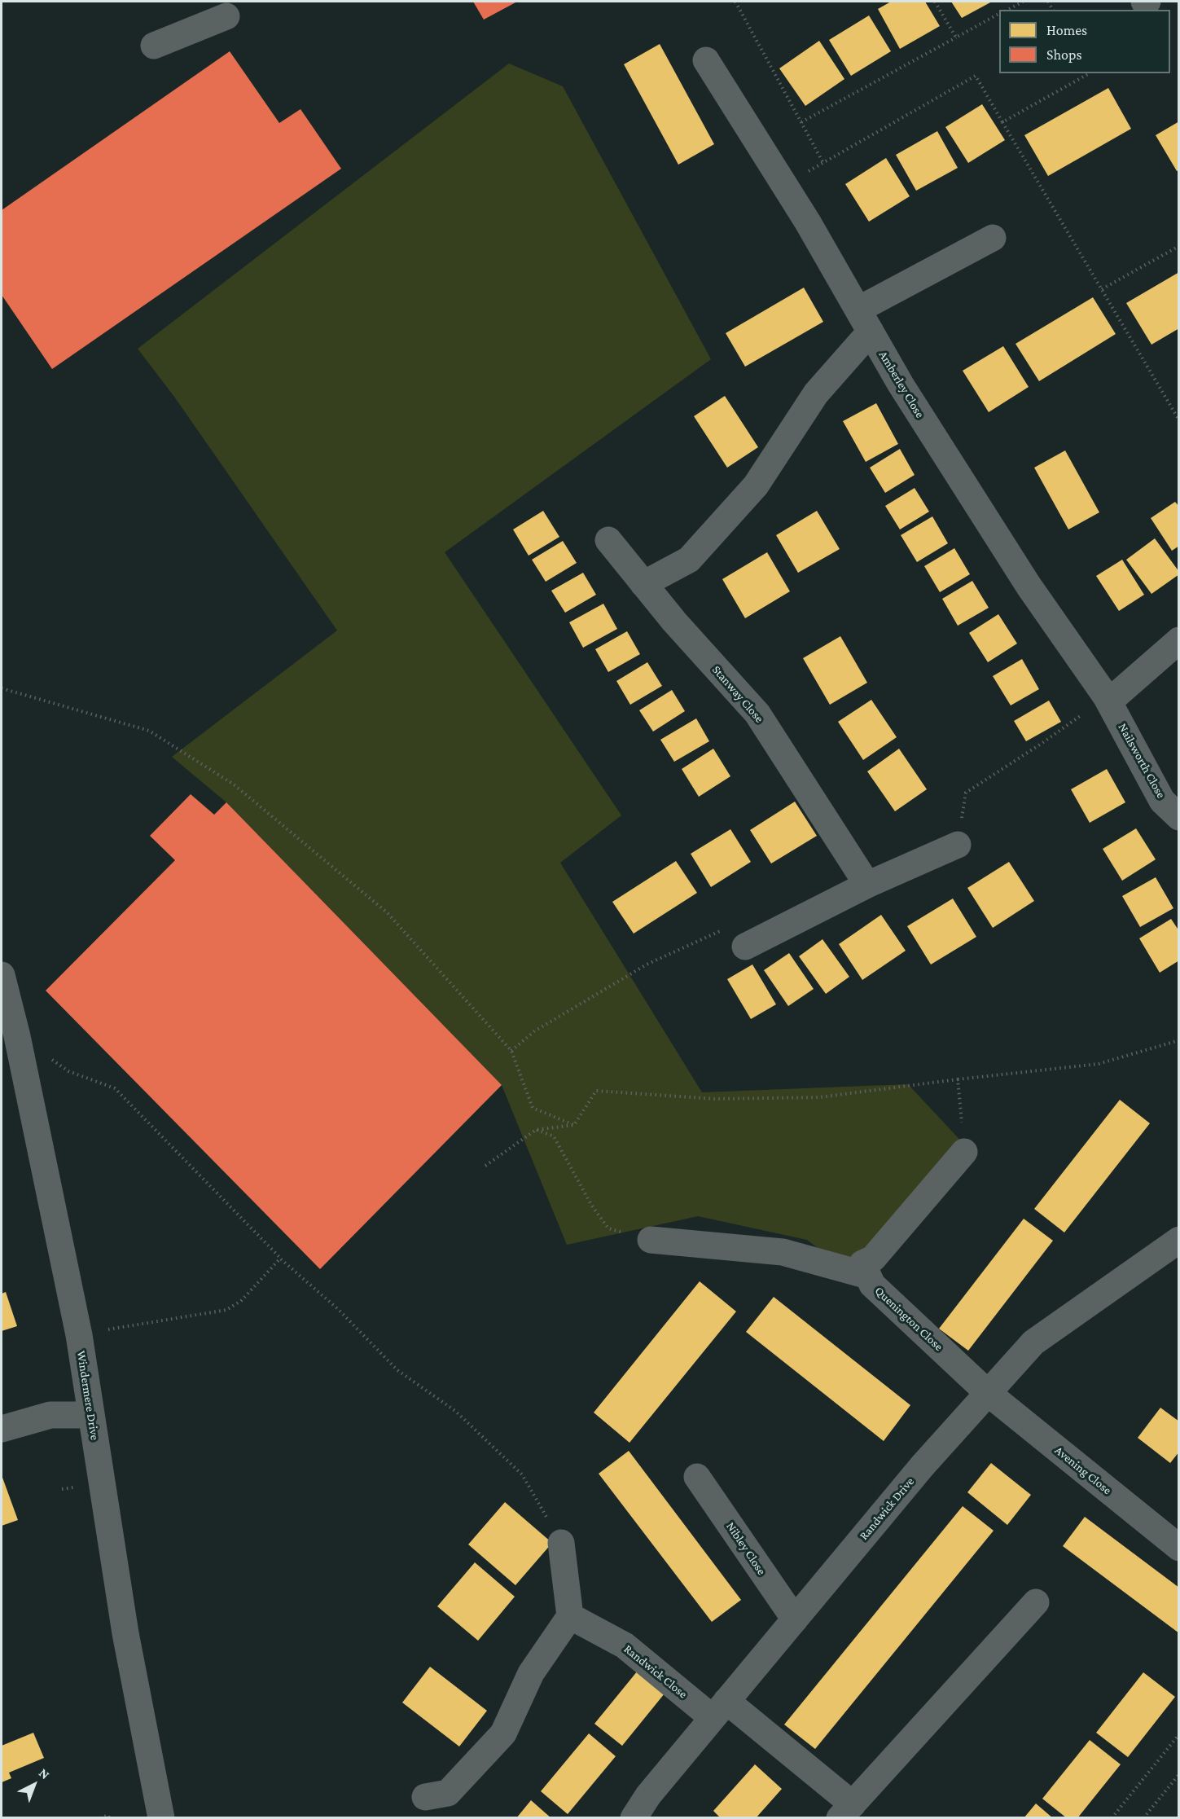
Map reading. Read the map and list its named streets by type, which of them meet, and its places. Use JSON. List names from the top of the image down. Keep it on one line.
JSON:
{"streets":{"street":["Amberley Close","Stanway Close","Nailsworth Close","Quenington Close","Windermere Drive","Avening Close","Randwick Drive","Nibley Close","Randwick Close"]},"crossings":[["Amberley Close","Nailsworth Close"],["Quenington Close","Avening Close"],["Quenington Close","Randwick Drive"],["Avening Close","Randwick Drive"],["Randwick Drive","Nibley Close"],["Randwick Drive","Randwick Close"]],"legend":["Homes","Shops"],"north":"top right"}
